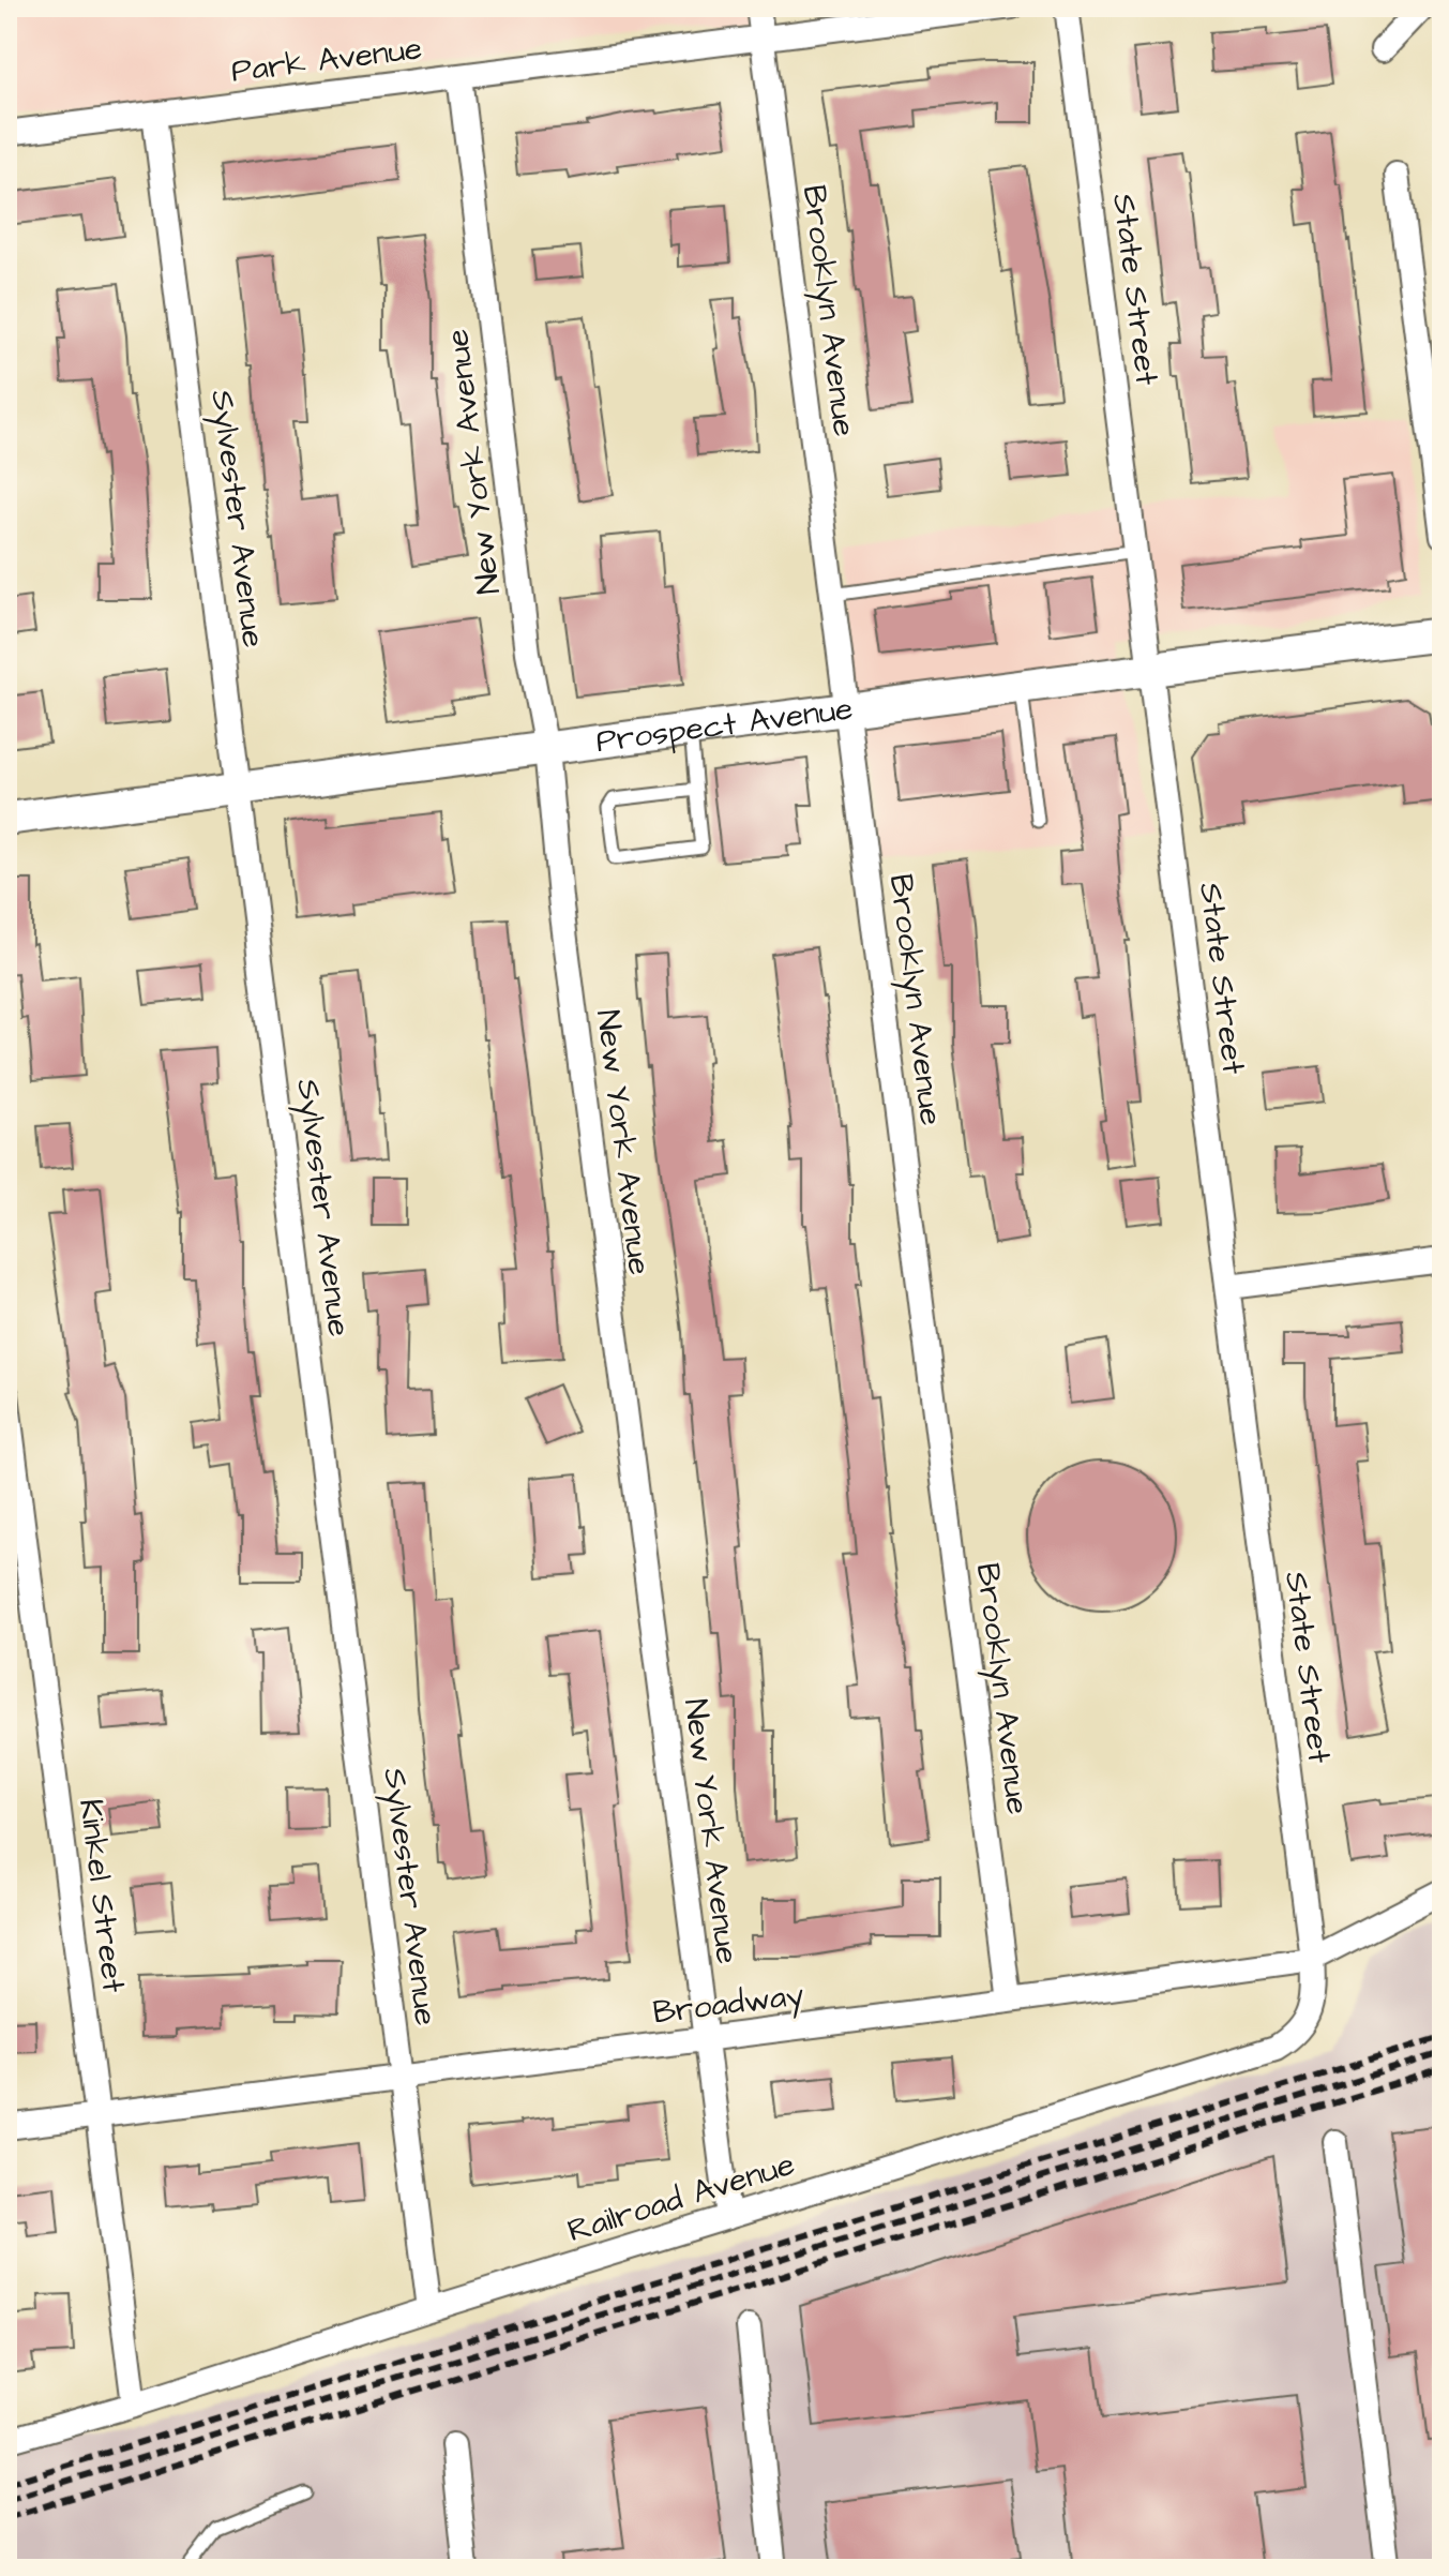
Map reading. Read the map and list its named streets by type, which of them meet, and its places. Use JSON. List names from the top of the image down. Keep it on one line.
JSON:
{"streets":{"main road":["Prospect Avenue"],"street":["Park Avenue","State Street","Brooklyn Avenue","New York Avenue","Sylvester Avenue","Kinkel Street","Broadway","Railroad Avenue"]},"crossings":[["Park Avenue","Brooklyn Avenue"],["Park Avenue","New York Avenue"],["Park Avenue","Sylvester Avenue"],["State Street","Prospect Avenue"],["State Street","Broadway"],["State Street","Railroad Avenue"],["Brooklyn Avenue","Prospect Avenue"],["Brooklyn Avenue","Broadway"],["New York Avenue","Prospect Avenue"],["New York Avenue","Broadway"],["New York Avenue","Railroad Avenue"],["Sylvester Avenue","Prospect Avenue"],["Sylvester Avenue","Broadway"],["Sylvester Avenue","Railroad Avenue"],["Kinkel Street","Broadway"],["Kinkel Street","Railroad Avenue"],["Broadway","Railroad Avenue"]]}
